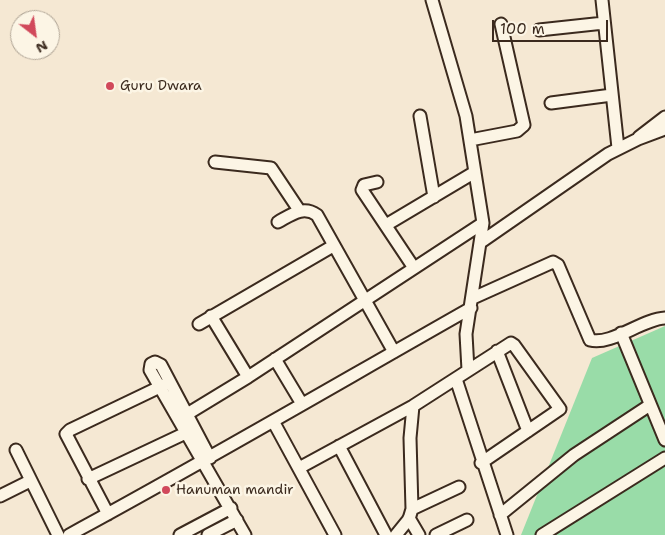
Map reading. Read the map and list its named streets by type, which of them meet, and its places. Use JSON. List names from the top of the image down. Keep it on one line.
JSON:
{"places":["Guru Dwara","Hanuman mandir"],"scale_bar":"100 m","north":"bottom right"}
